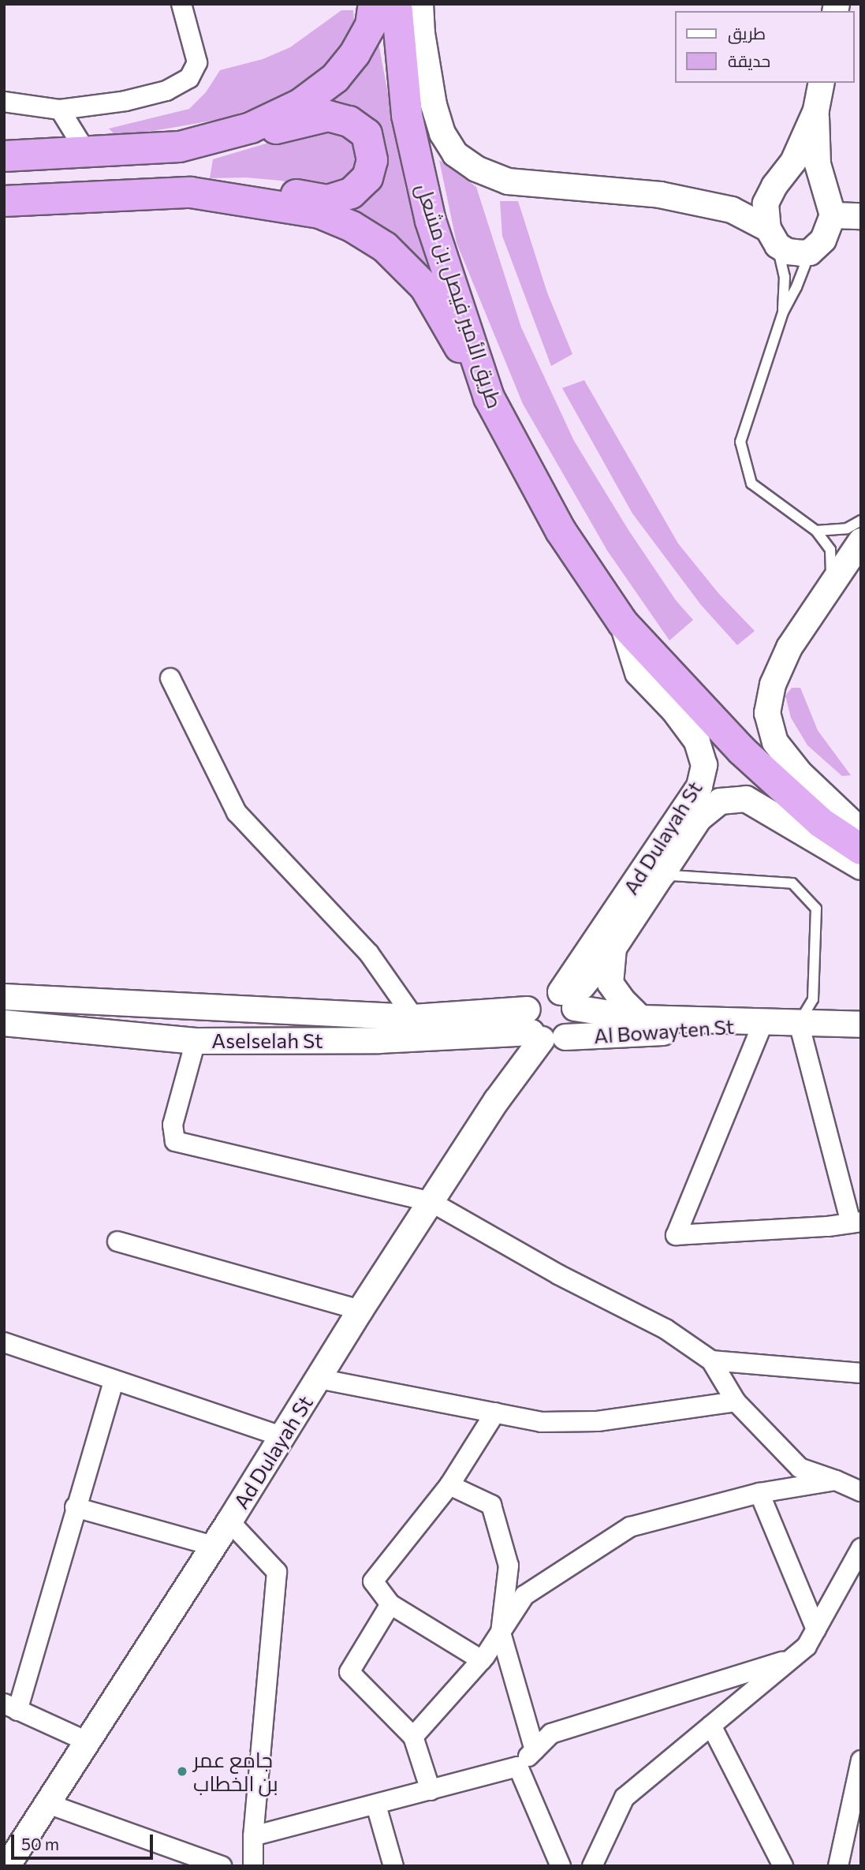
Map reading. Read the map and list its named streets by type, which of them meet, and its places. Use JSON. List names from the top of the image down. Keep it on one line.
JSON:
{"streets":{"highway":["طريق الأمير فيصل بن مشعل"],"street":["Ad Dulayah St","Al Bowayten St","Aselselah St"]},"crossings":[["طريق الأمير فيصل بن مشعل","Ad Dulayah St"],["Ad Dulayah St","Al Bowayten St"],["Ad Dulayah St","Aselselah St"],["Al Bowayten St","Aselselah St"]],"places":["جامع عمر بن الخطاب"],"legend":["طريق","حديقة"],"scale_bar":"50 m"}
